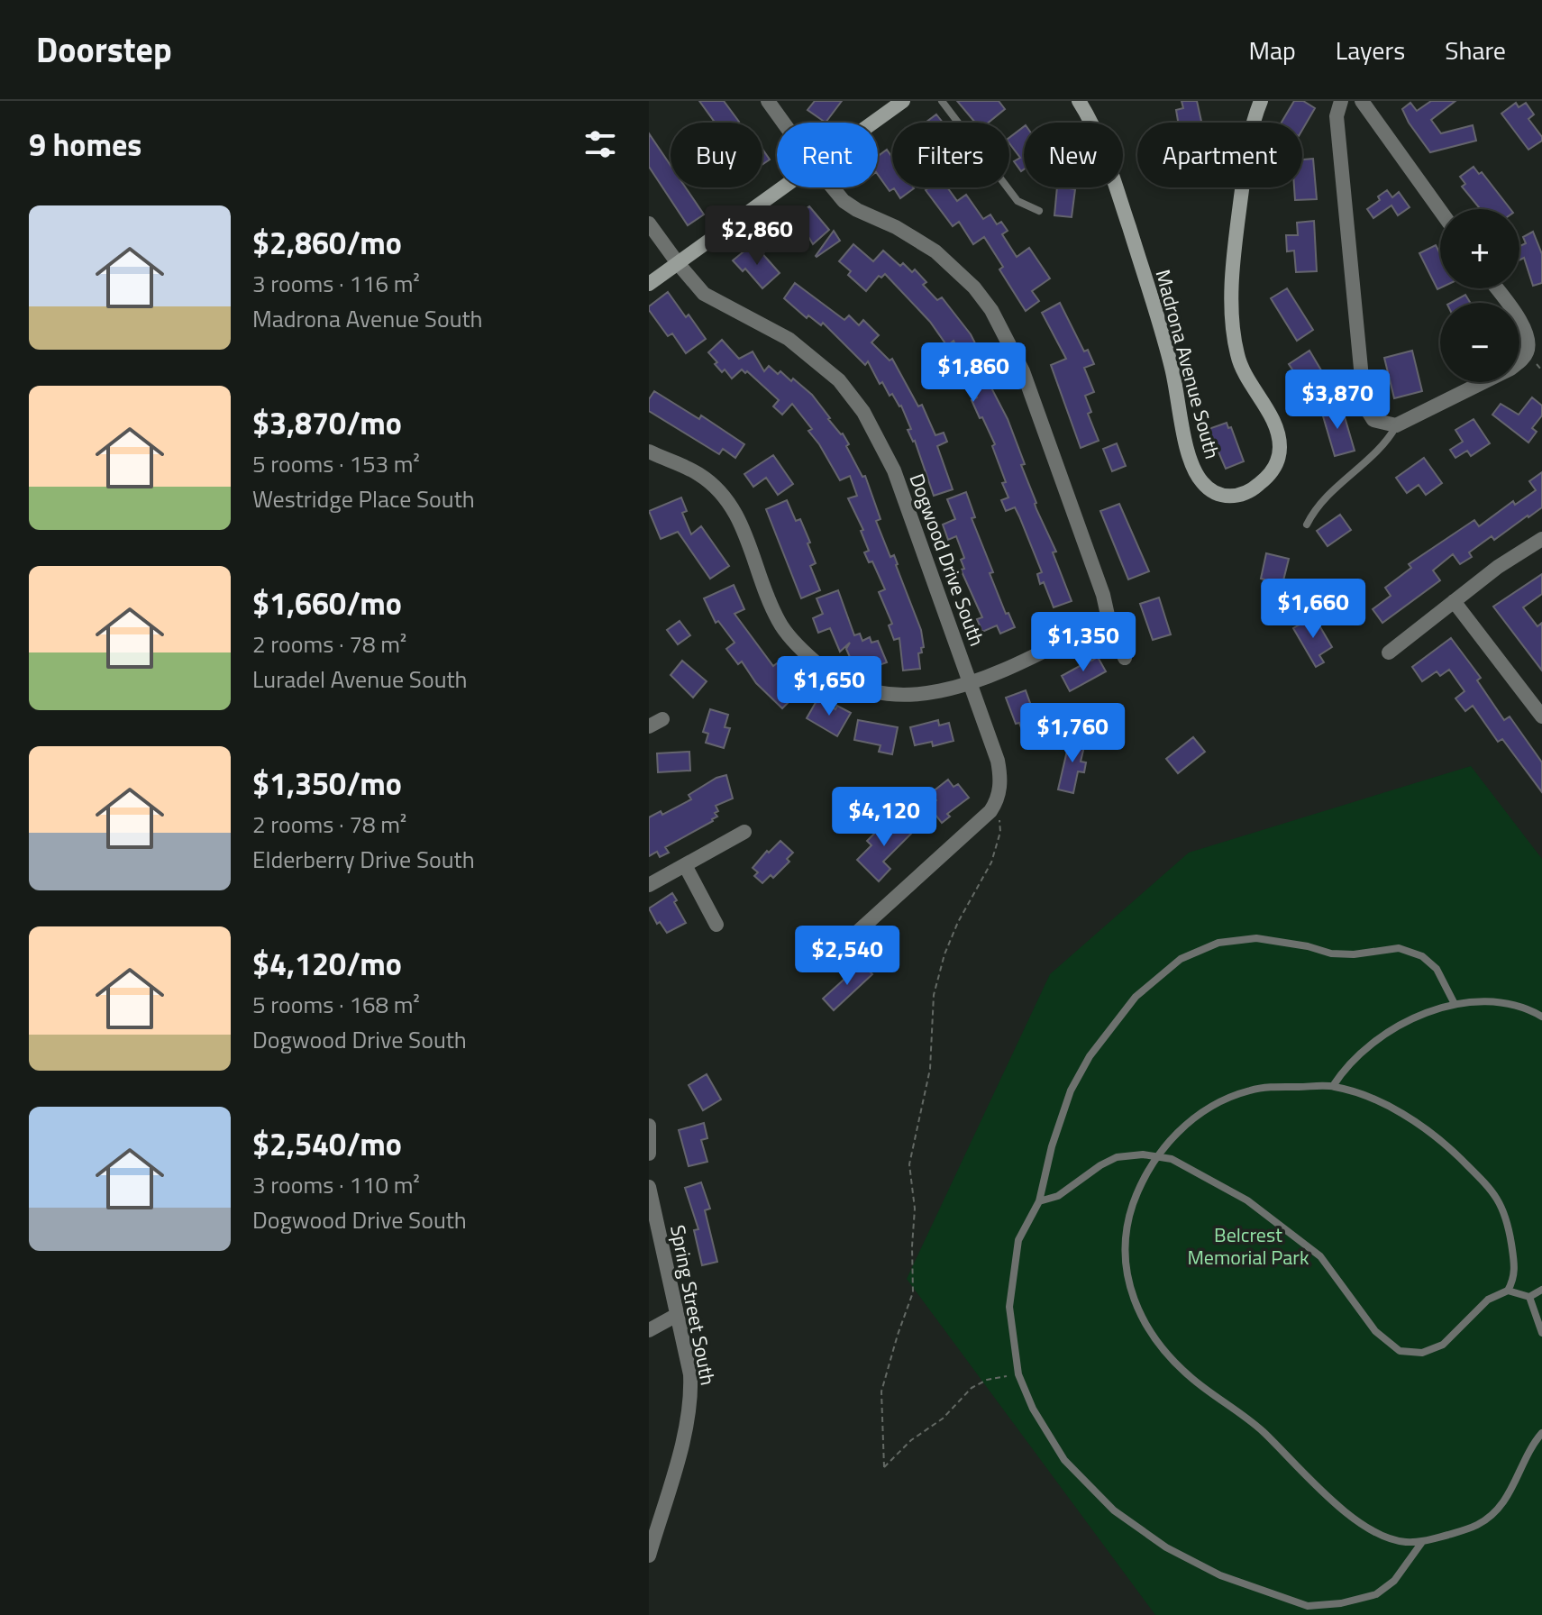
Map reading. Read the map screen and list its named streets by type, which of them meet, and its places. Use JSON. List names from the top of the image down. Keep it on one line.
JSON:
{"streets":{"main road":["Madrona Avenue South"],"street":["Dogwood Drive South","Spring Street South"]},"parks":["Belcrest Memorial Park"],"page":{"header":"Doorstep","nav":["Map","Layers","Share"],"heading":"9 homes","chip":["Buy","Rent","Filters","New","Apartment"],"list":[{"name":"$2,860/mo","note":"3 rooms · 116 m² · Madrona Avenue South"},{"name":"$3,870/mo","note":"5 rooms · 153 m² · Westridge Place South"},{"name":"$1,660/mo","note":"2 rooms · 78 m² · Luradel Avenue South"},{"name":"$1,350/mo","note":"2 rooms · 78 m² · Elderberry Drive South"},{"name":"$4,120/mo","note":"5 rooms · 168 m² · Dogwood Drive South"},{"name":"$2,540/mo","note":"3 rooms · 110 m² · Dogwood Drive South"}],"price":["$2,860","$1,860","$3,870","$1,660","$1,350","$1,650","$1,760","$4,120","$2,540"],"map_buttons":["+","−"]}}
